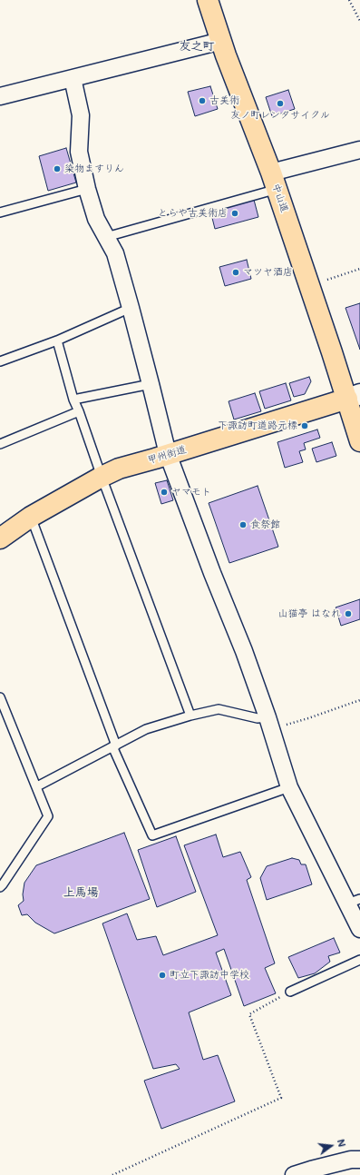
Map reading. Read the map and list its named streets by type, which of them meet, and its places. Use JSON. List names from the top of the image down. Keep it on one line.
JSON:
{"streets":{"highway":["中山道","甲州街道"]},"crossings":[["中山道","甲州街道"]],"districts":["友之町","上馬場"],"places":["古美術","友ノ町レンタサイクル","染物ますりん","とらや古美術店","マツヤ酒店","下諏訪町道路元標","ヤマモト","食祭館","山猫亭 はなれ","町立下諏訪中学校"],"north":"right"}
